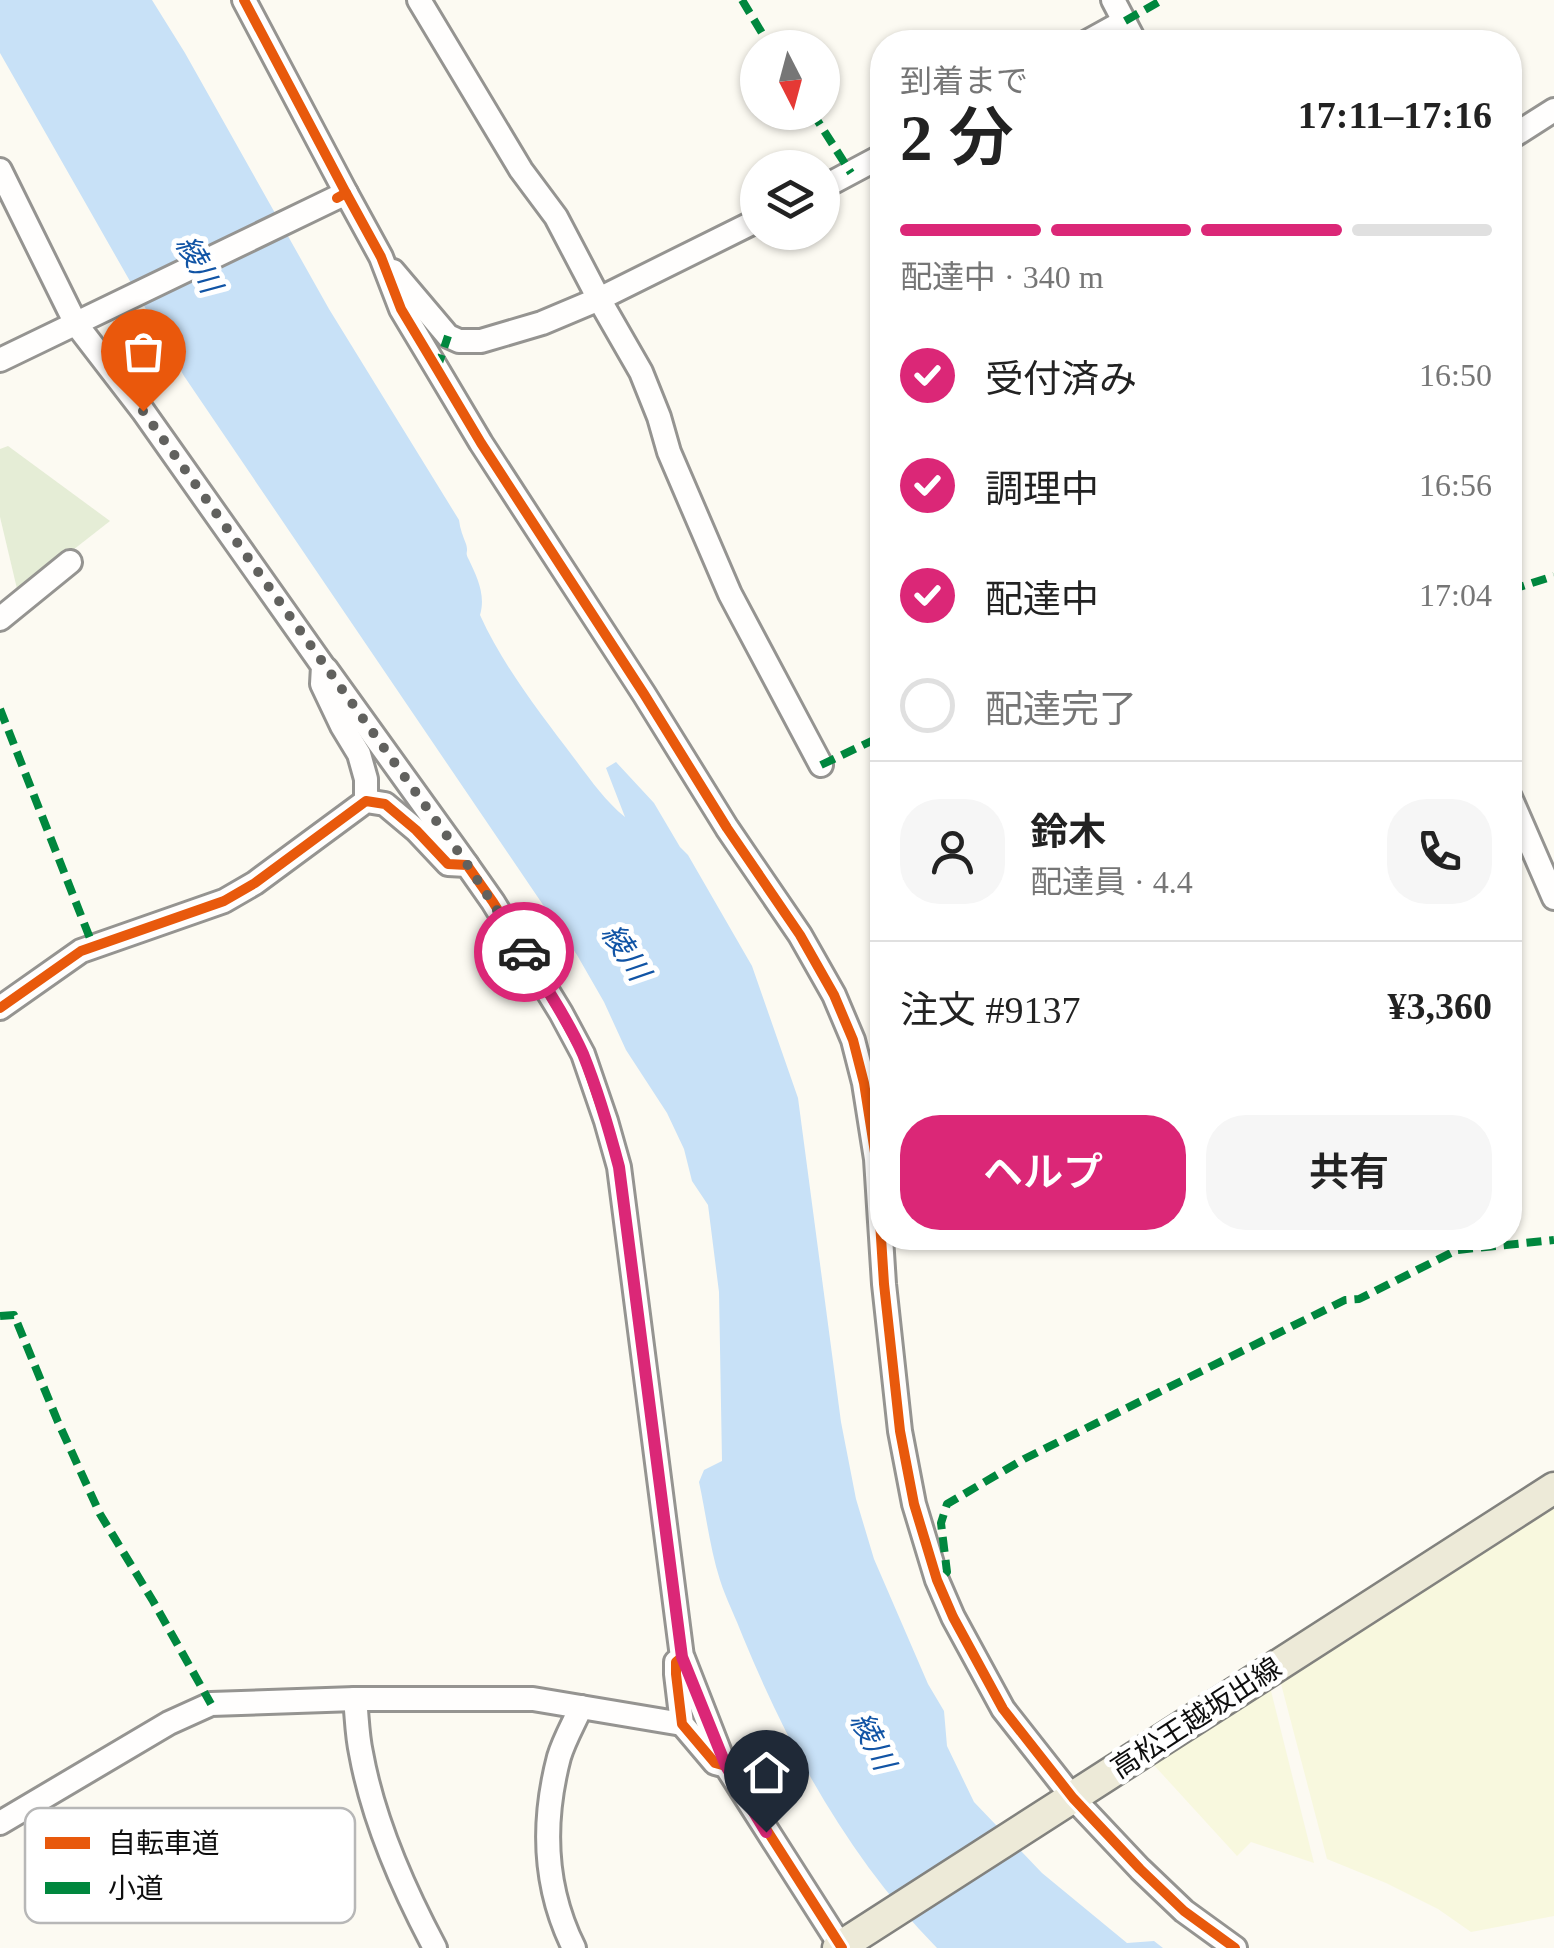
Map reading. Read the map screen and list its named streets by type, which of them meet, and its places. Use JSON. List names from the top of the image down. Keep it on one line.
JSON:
{"streets":{"main road":["高松王越坂出線"]},"water":["綾川"],"legend":["自転車道","小道"],"north":"bottom","page":{"heading":["2 分","到着まで","17:11–17:16"],"panel":["鈴木","配達員 · 4.4","注文 #9137","¥3,360"],"bar":"配達中 · 340 m","list":[["受付済み","16:50"],["調理中","16:56"],["配達中","17:04"],"配達完了"],"buttons":["ヘルプ","共有"]}}
